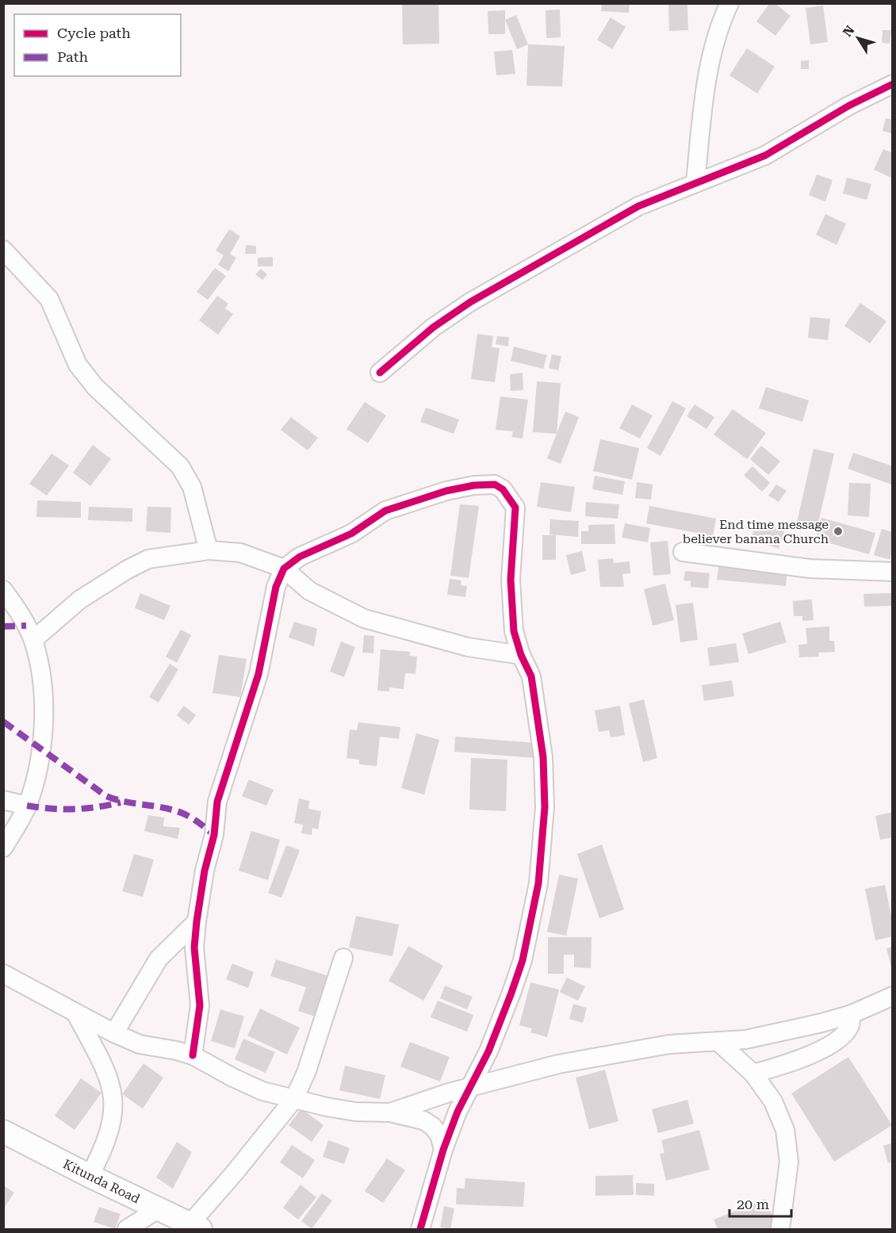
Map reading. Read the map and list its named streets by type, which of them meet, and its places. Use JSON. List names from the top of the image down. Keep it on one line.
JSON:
{"streets":{"street":["Kitunda Road"]},"places":["End time message believer banana Church"],"legend":["Cycle path","Path"],"scale_bar":"20 m","north":"top left"}
